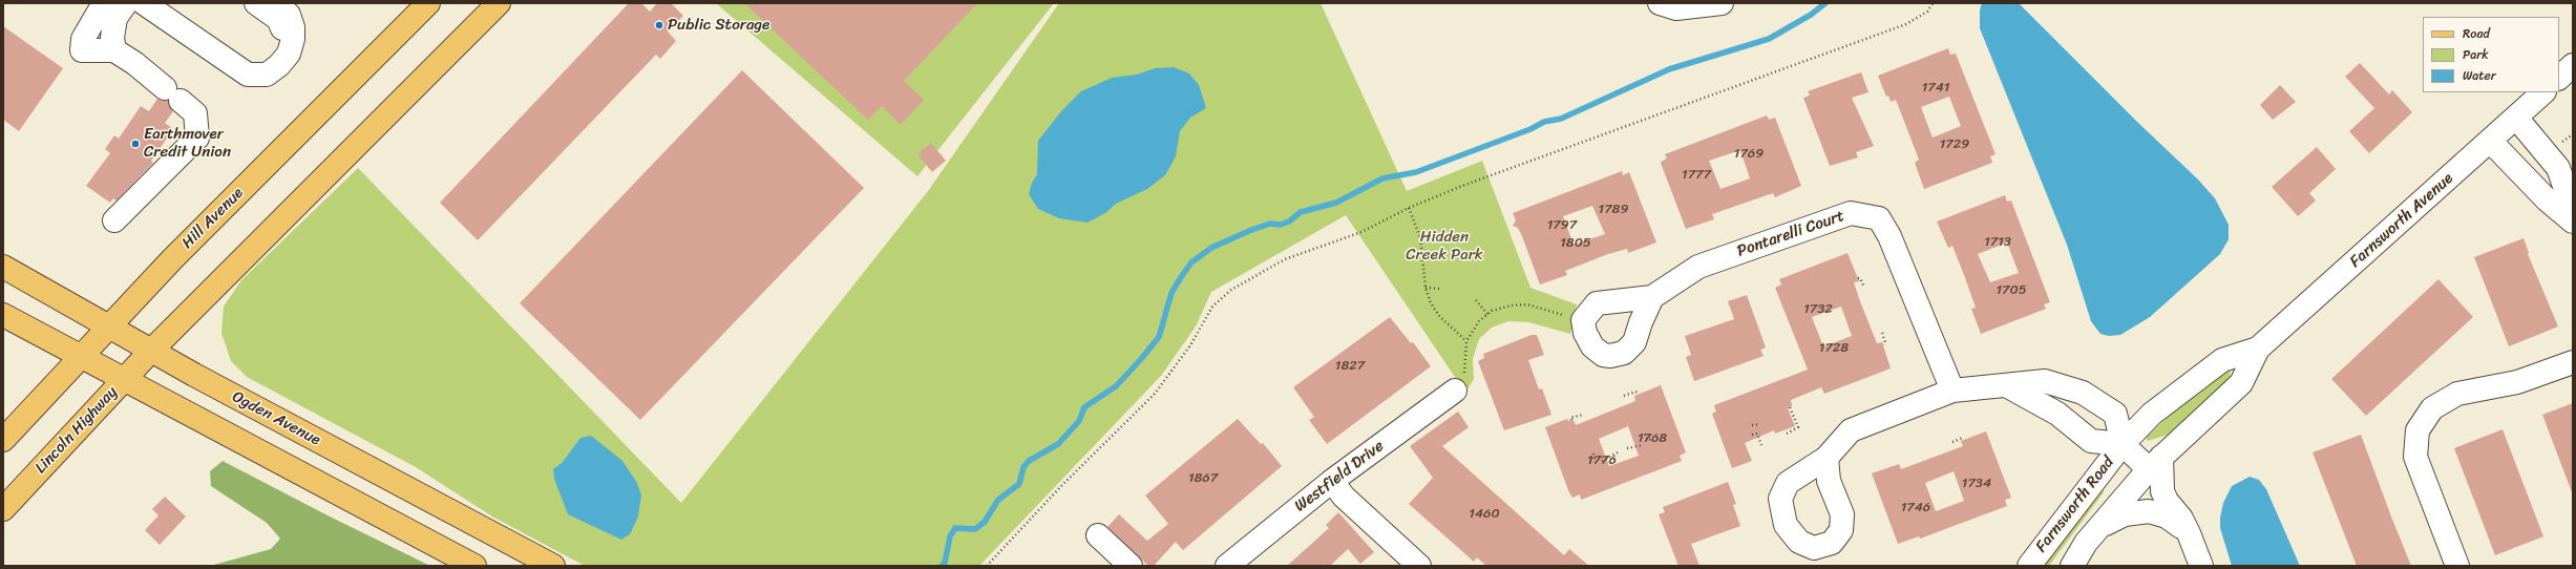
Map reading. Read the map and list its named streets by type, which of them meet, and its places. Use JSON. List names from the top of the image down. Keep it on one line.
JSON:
{"streets":{"main road":["Hill Avenue","Ogden Avenue","Lincoln Highway"],"street":["Farnsworth Avenue","Pontarelli Court","Westfield Drive","Farnsworth Road"]},"crossings":[["Hill Avenue","Ogden Avenue"],["Farnsworth Avenue","Farnsworth Road"],["Ogden Avenue","Lincoln Highway"]],"parks":["Hidden Creek Park"],"places":["Public Storage","Earthmover Credit Union"],"house_numbers":["1741","1729","1769","1777","1789","1797","1713","1805","1705","1732","1728","1827","1768","1776","1867","1734","1746","1460"],"legend":["Road","Park","Water"]}
